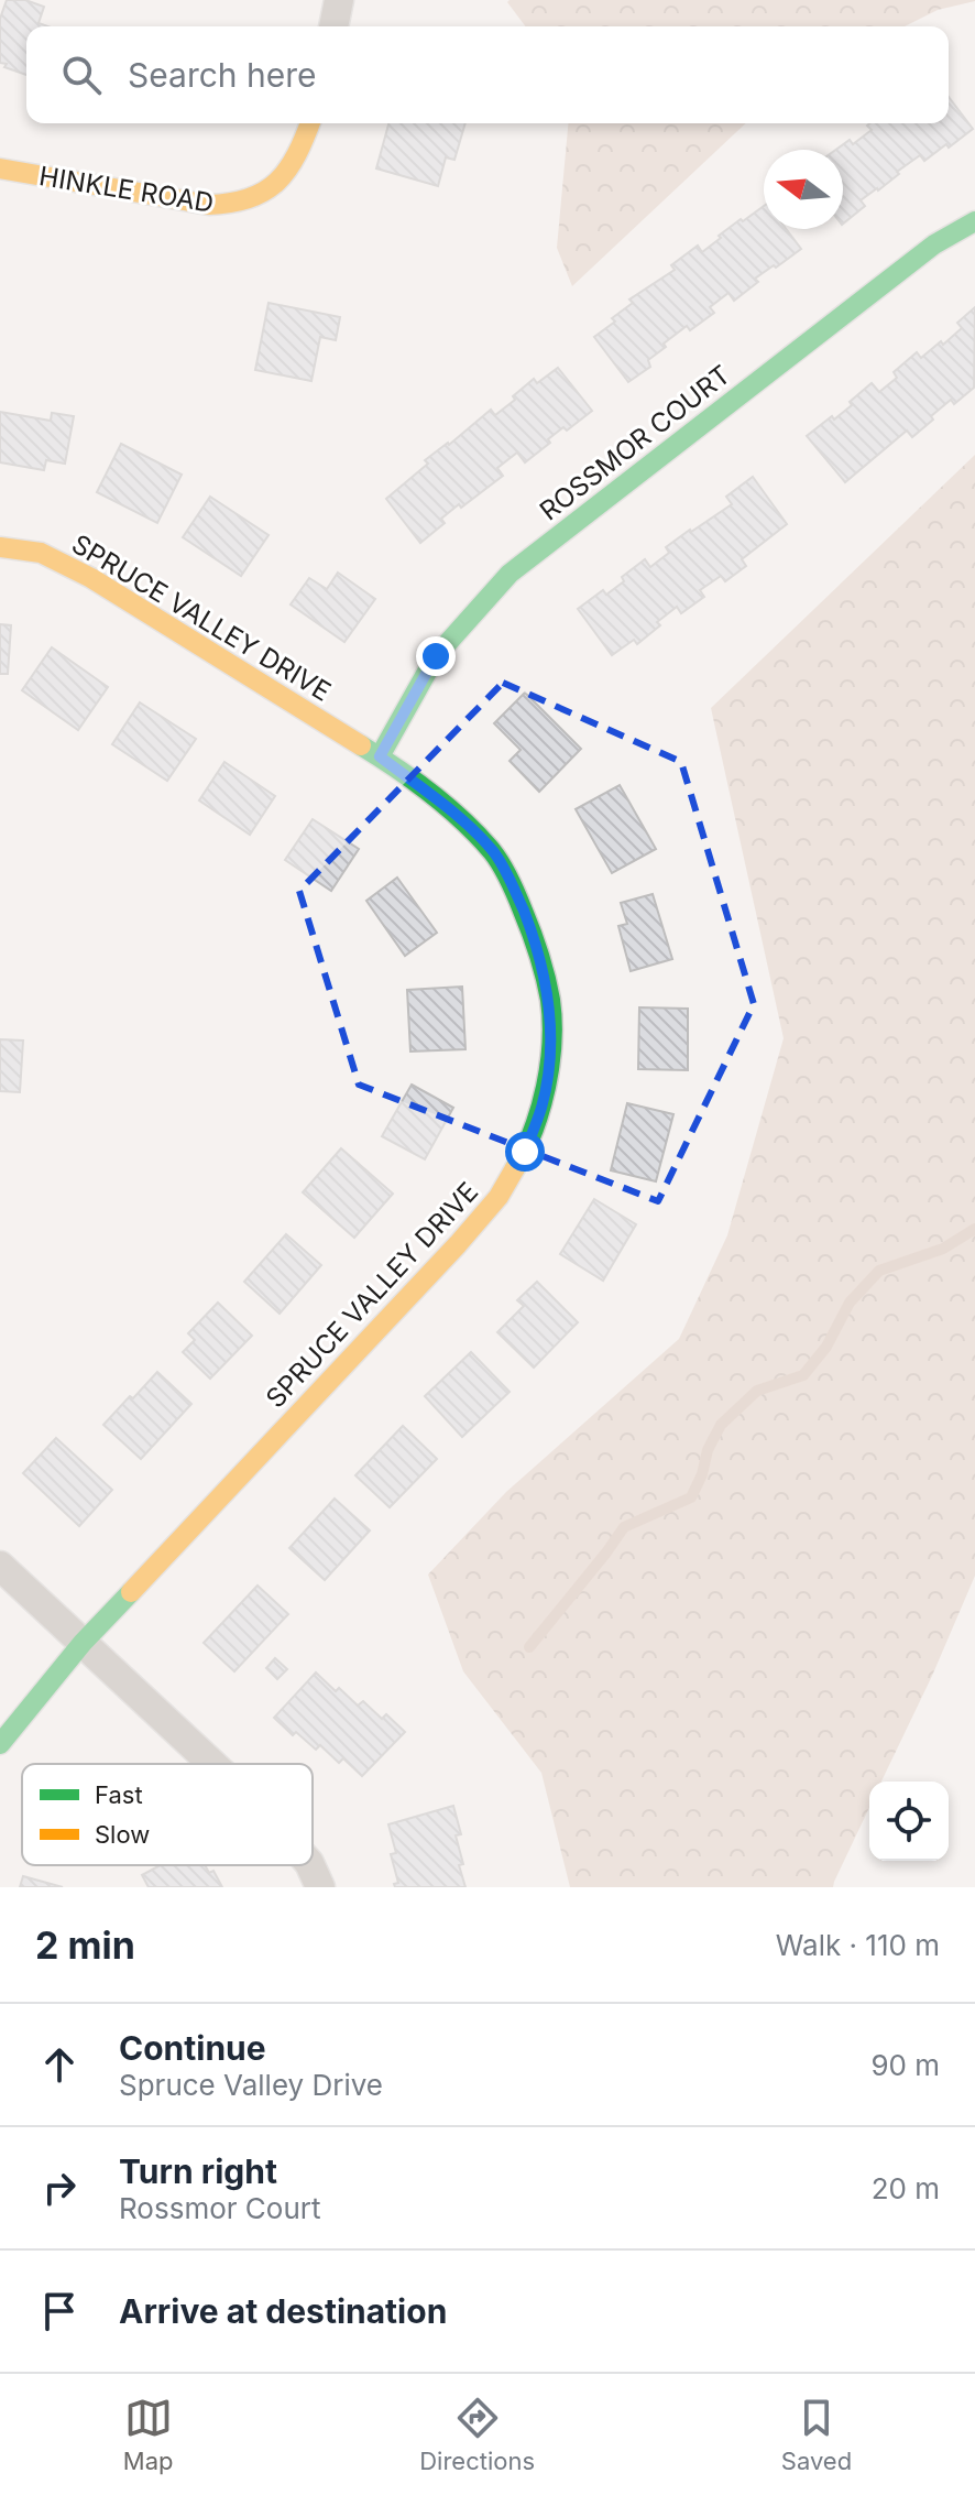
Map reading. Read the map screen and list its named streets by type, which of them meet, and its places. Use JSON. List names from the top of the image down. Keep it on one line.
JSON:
{"streets":{"street":["HINKLE ROAD","ROSSMOR COURT","SPRUCE VALLEY DRIVE"]},"crossings":[["ROSSMOR COURT","SPRUCE VALLEY DRIVE"]],"legend":["Fast","Slow"],"north":"left","page":{"search":"Search here","heading":["2 min","Walk · 110 m"],"list":[["Continue","Spruce Valley Drive","90 m"],["Turn right","Rossmor Court","20 m"],"Arrive at destination"],"nav":["Map","Directions","Saved"]}}
